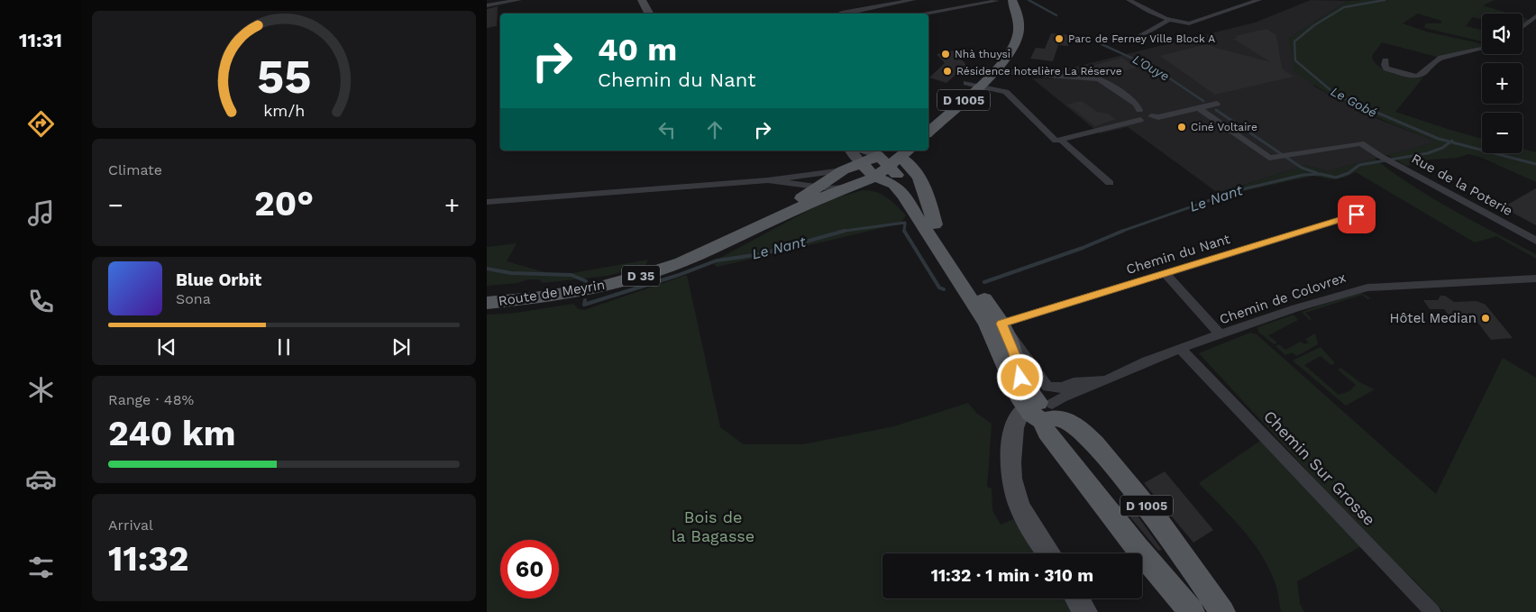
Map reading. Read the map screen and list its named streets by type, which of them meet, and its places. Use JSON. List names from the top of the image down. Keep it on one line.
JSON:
{"streets":{"main road":["D 1005","D 35","Route de Meyrin"],"street":["Rue de la Poterie","Chemin du Nant","Chemin de Colovrex","Chemin Sur Grosse"]},"crossings":[["D 1005","Chemin du Nant"],["D 1005","Route de Meyrin"],["D 1005","Chemin de Colovrex"],["Chemin de Colovrex","Chemin Sur Grosse"]],"water":["L'Ouye","Le Gobé","Le Nant"],"parks":["Bois de la Bagasse"],"places":["Parc de Ferney Ville Block A","Nhà thuysi","Résidence hotelière La Réserve","Ciné Voltaire","Hôtel Median"],"page":{"tabs":"11:31","map_buttons":["+","−"],"turn":["40 m","Chemin du Nant"],"tile":["Climate",["Range · 48%","240 km"],["Arrival","11:32"]],"heat":["−","20°","+"],"song":["Blue Orbit","Sona"],"limit":"60","trip":"11:32 · 1 min · 310 m","gauge":["55","km/h"]}}
